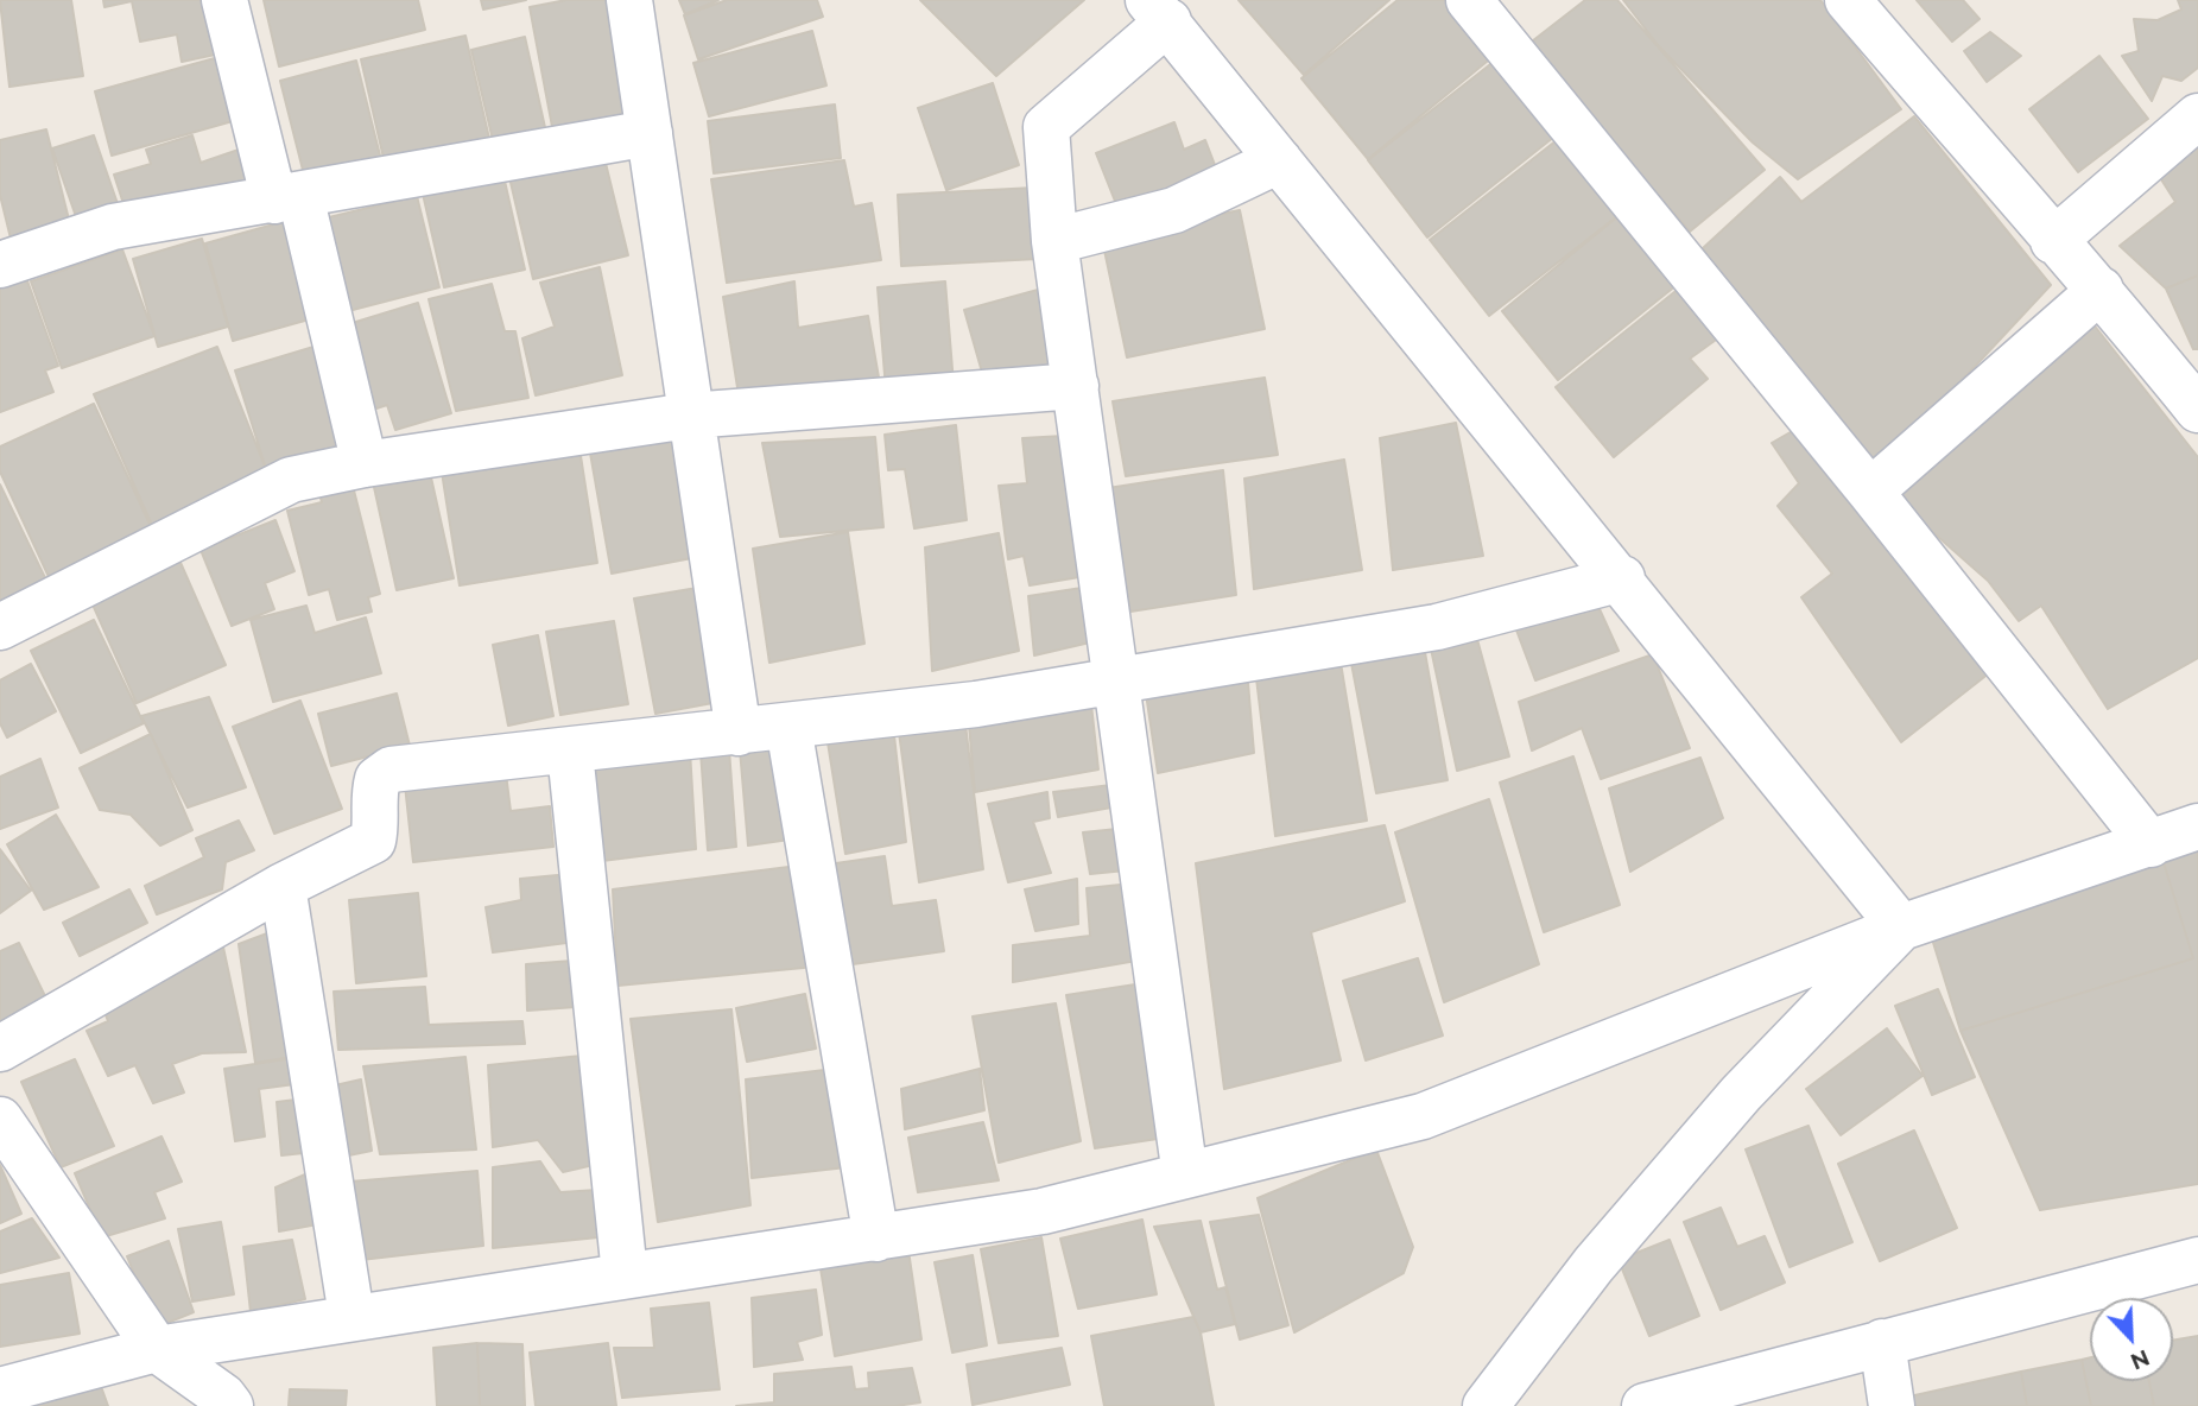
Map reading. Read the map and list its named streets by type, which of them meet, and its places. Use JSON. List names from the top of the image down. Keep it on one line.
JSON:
{"north":"bottom right"}
